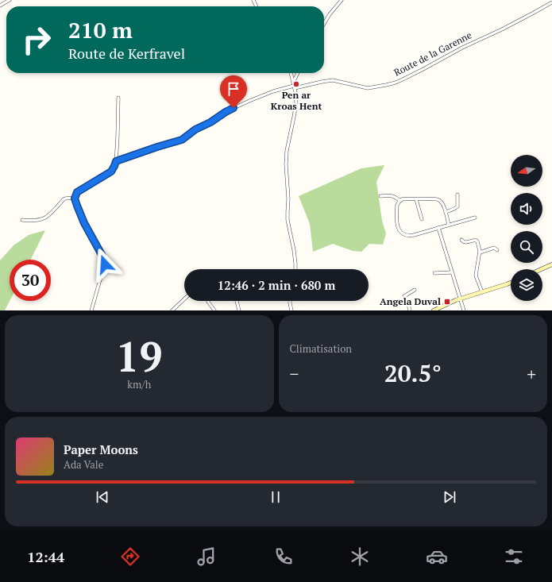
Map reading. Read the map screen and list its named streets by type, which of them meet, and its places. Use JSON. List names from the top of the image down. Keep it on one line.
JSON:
{"streets":{"street":["Route de la Garenne"]},"places":{"other":["Pen ar Kroas Hent"],"transit":["Angela Duval"]},"north":"left","page":{"turn":["210 m","Route de Kerfravel"],"limit":"30","trip":"12:46 · 2 min · 680 m","tile":[["19","km/h"],"Climatisation"],"heat":["−","20.5°","+"],"song":["Paper Moons","Ada Vale"],"tabs":"12:44"}}
